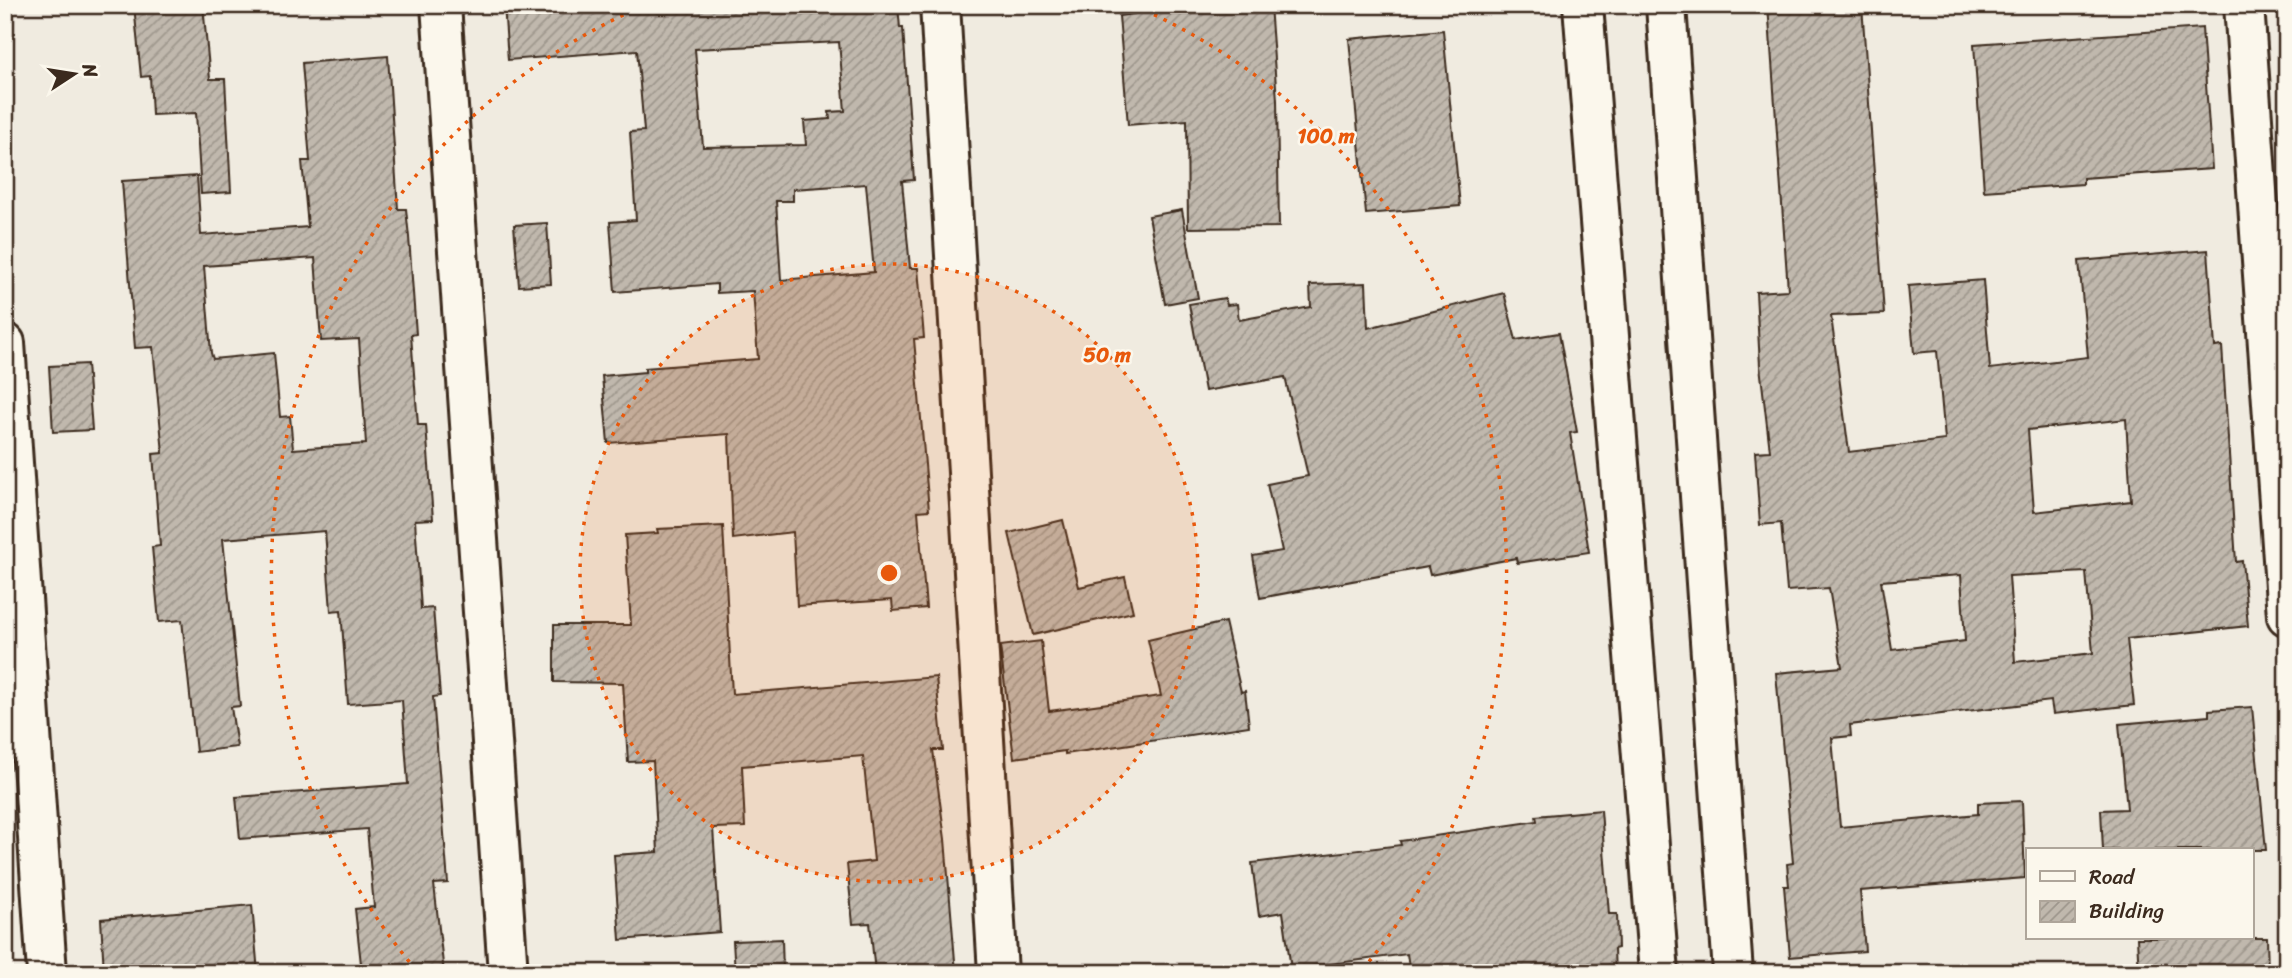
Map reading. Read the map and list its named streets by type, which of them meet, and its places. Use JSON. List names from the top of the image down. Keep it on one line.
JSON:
{"legend":["Road","Building"],"north":"right","rings":["100 m","50 m"]}
